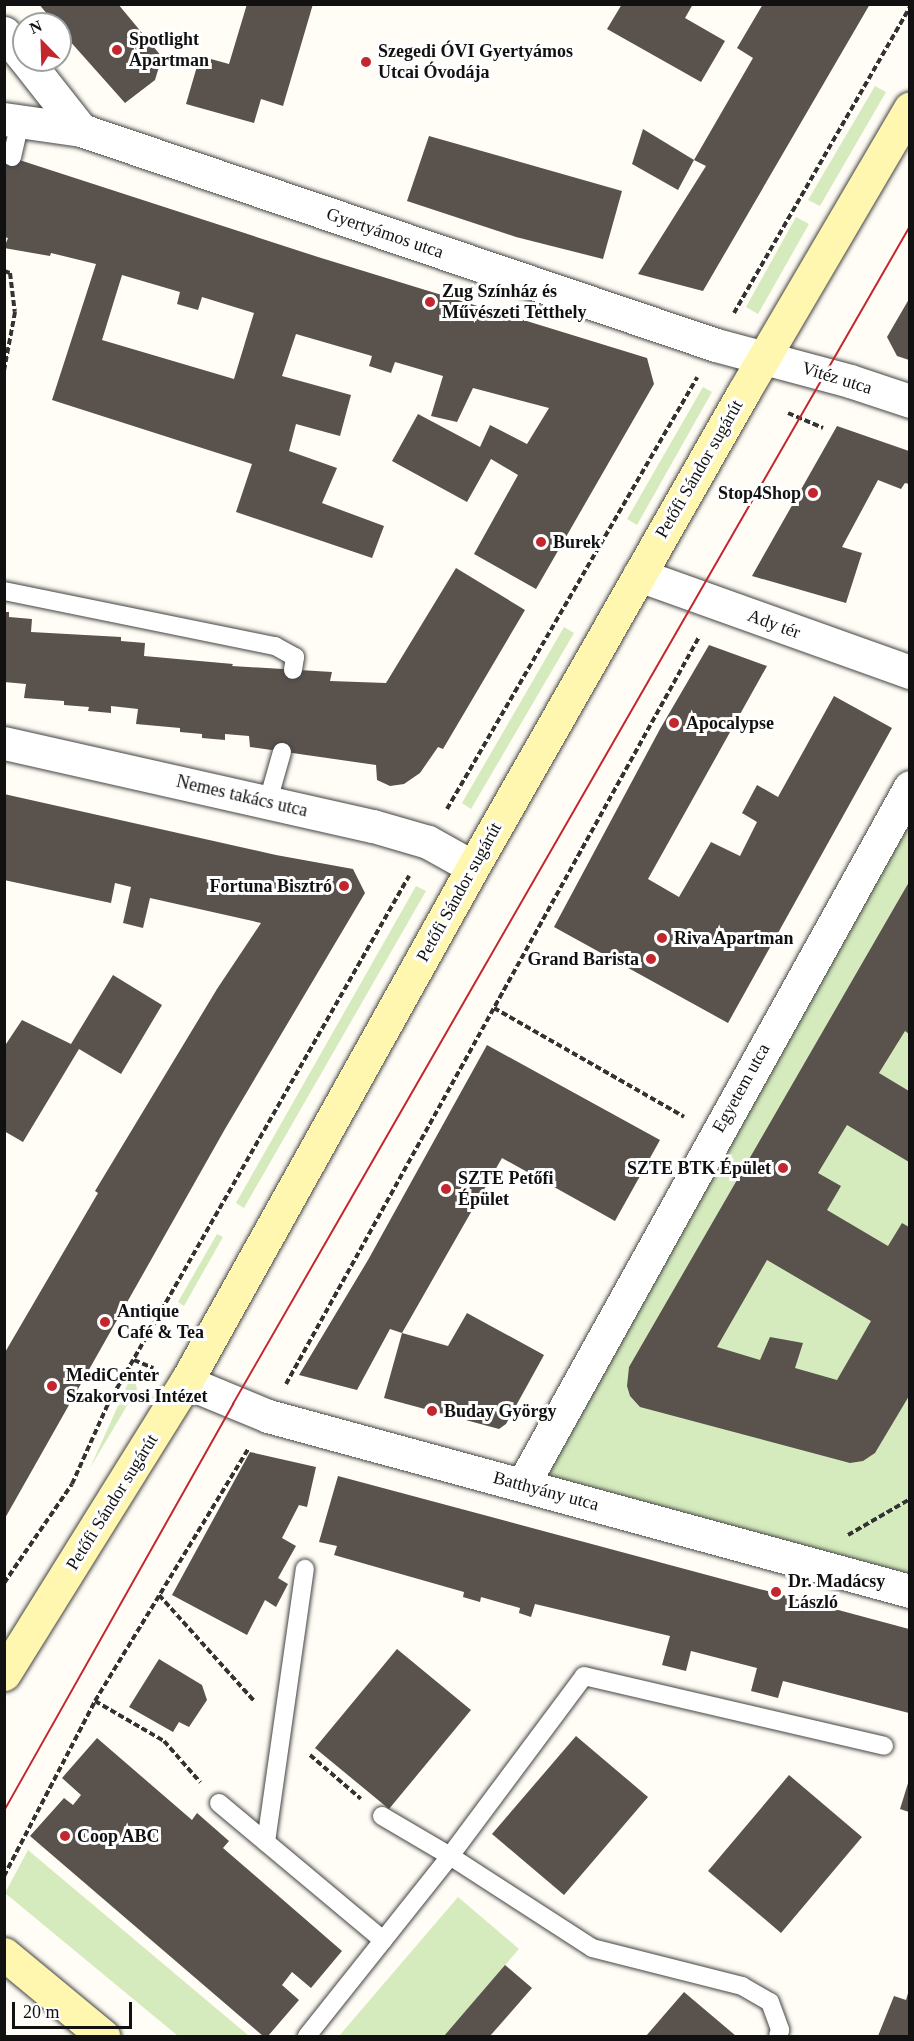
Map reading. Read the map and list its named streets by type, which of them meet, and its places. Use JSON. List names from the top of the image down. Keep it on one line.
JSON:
{"streets":{"street":["Gyertyámos utca","Vitéz utca","Petőfi Sándor sugárút","Ady tér","Nemes takács utca","Egyetem utca","Batthyány utca"]},"crossings":[["Gyertyámos utca","Vitéz utca"],["Gyertyámos utca","Petőfi Sándor sugárút"],["Vitéz utca","Petőfi Sándor sugárút"],["Petőfi Sándor sugárút","Ady tér"],["Petőfi Sándor sugárút","Nemes takács utca"],["Petőfi Sándor sugárút","Batthyány utca"],["Egyetem utca","Batthyány utca"]],"places":["Spotlight Apartman","Szegedi ÓVI Gyertyámos Utcai Óvodája","Zug Színház és Művészeti Tetthely","Stop4Shop","Burek","Apocalypse","Fortuna Bisztró","Riva Apartman","Grand Barista","SZTE BTK Épület","SZTE Petőfi Épület","Antique Café & Tea","MediCenter Szakorvosi Intézet","Buday György","Dr. Madácsy László","Coop ABC"],"scale_bar":"20 m","north":"top left"}
